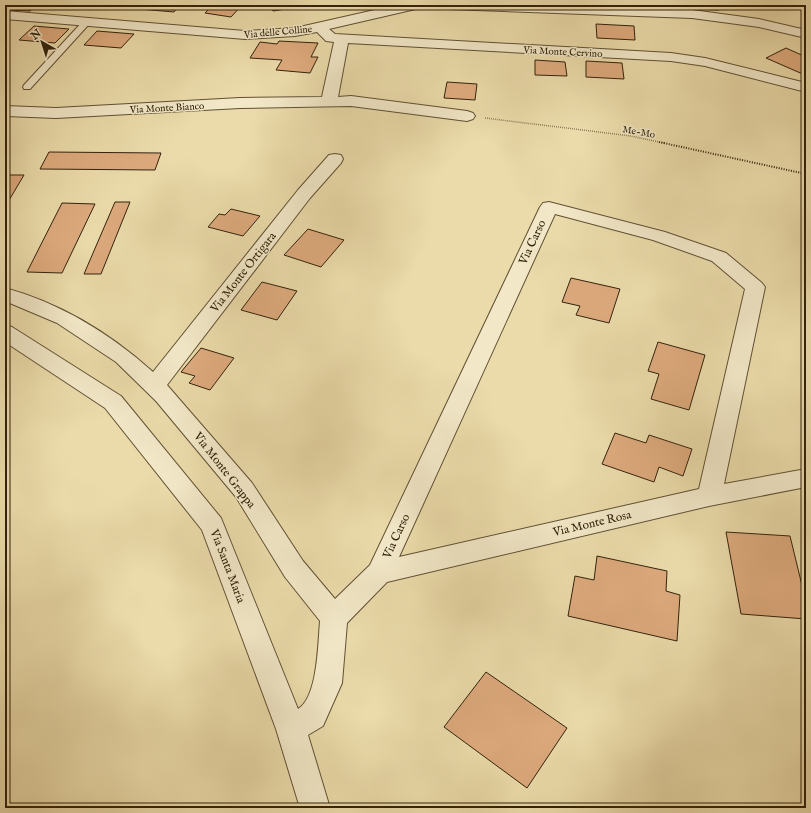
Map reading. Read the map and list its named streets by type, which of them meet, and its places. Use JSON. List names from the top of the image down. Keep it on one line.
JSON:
{"streets":{"street":["Via delle Colline","Via Monte Cervino","Via Monte Bianco","Via Carso","Via Monte Ortigara","Via Monte Grappa","Via Monte Rosa","Via Santa Maria"],"path":["Me-Mo"]},"crossings":[["Via delle Colline","Via Monte Cervino"],["Via Monte Bianco","Me-Mo"],["Via Carso","Via Monte Grappa"],["Via Carso","Via Monte Rosa"],["Via Monte Ortigara","Via Monte Grappa"]],"north":"top left"}
